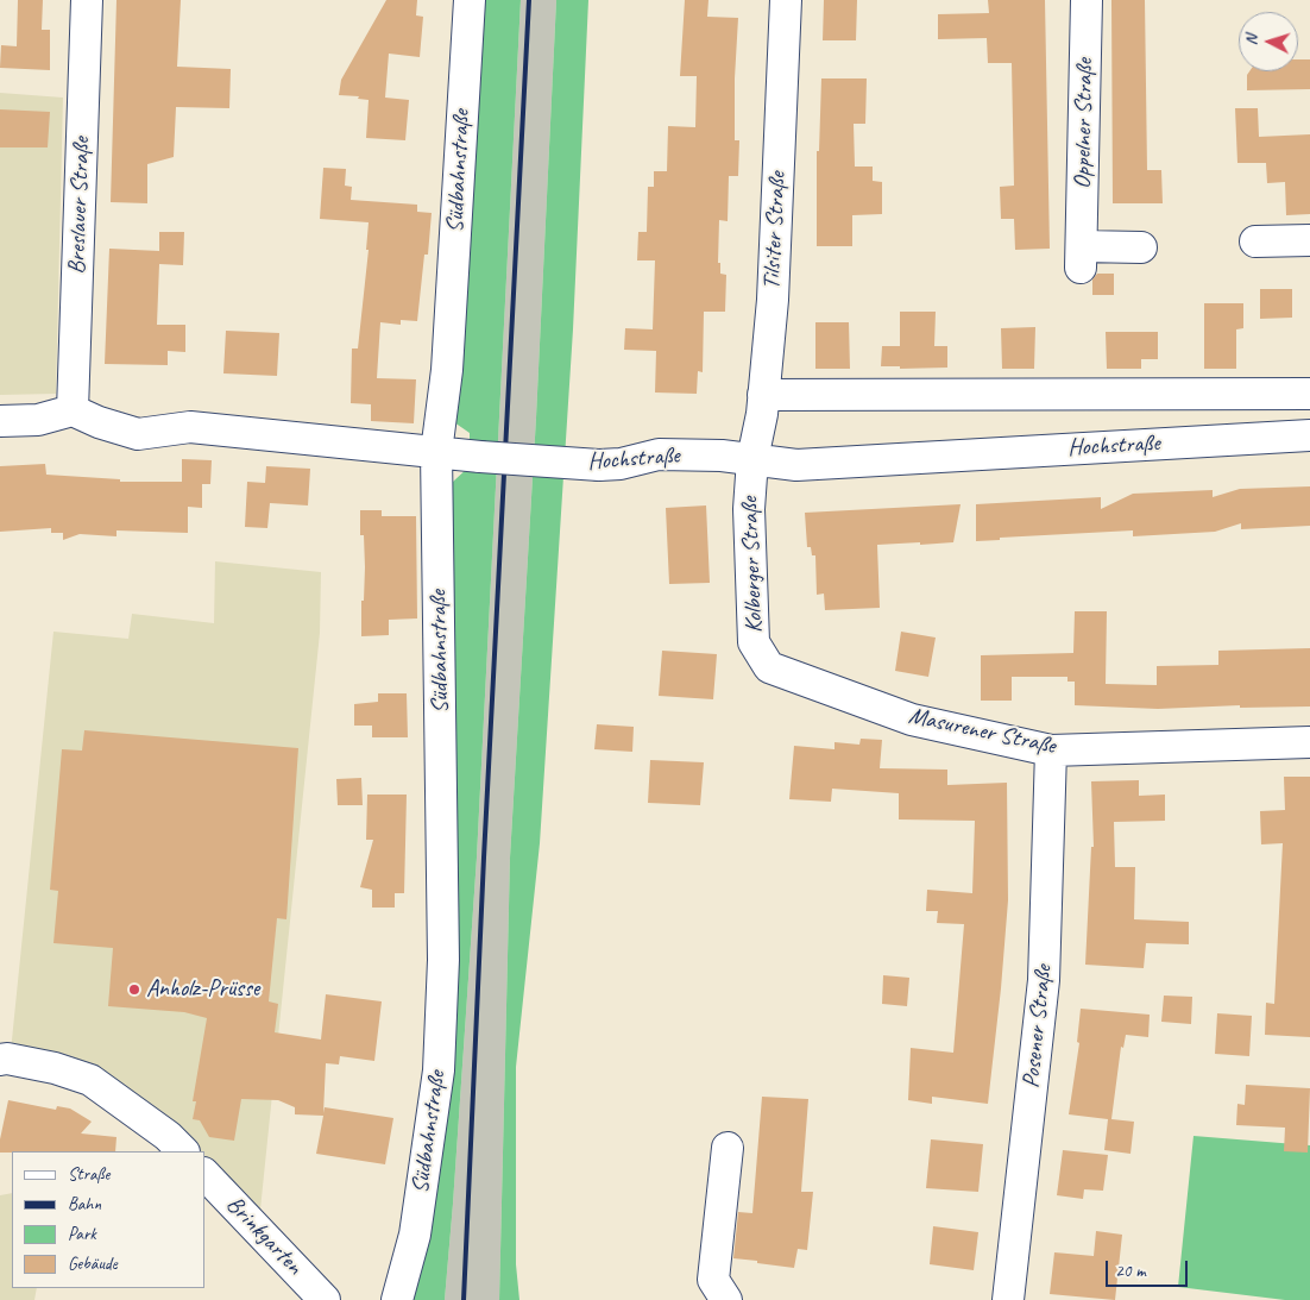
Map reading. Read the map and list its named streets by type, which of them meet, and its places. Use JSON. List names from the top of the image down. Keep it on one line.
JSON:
{"streets":{"street":["Oppelner Straße","Südbahnstraße","Breslauer Straße","Tilsiter Straße","Hochstraße","Kolberger Straße","Masurener Straße","Posener Straße","Brinkgarten"]},"crossings":[["Südbahnstraße","Hochstraße"],["Breslauer Straße","Hochstraße"],["Tilsiter Straße","Hochstraße"],["Tilsiter Straße","Kolberger Straße"],["Hochstraße","Kolberger Straße"],["Kolberger Straße","Masurener Straße"],["Masurener Straße","Posener Straße"]],"places":["Anholz-Prüsse"],"legend":["Straße","Bahn","Park","Gebäude"],"scale_bar":"20 m","north":"left"}
